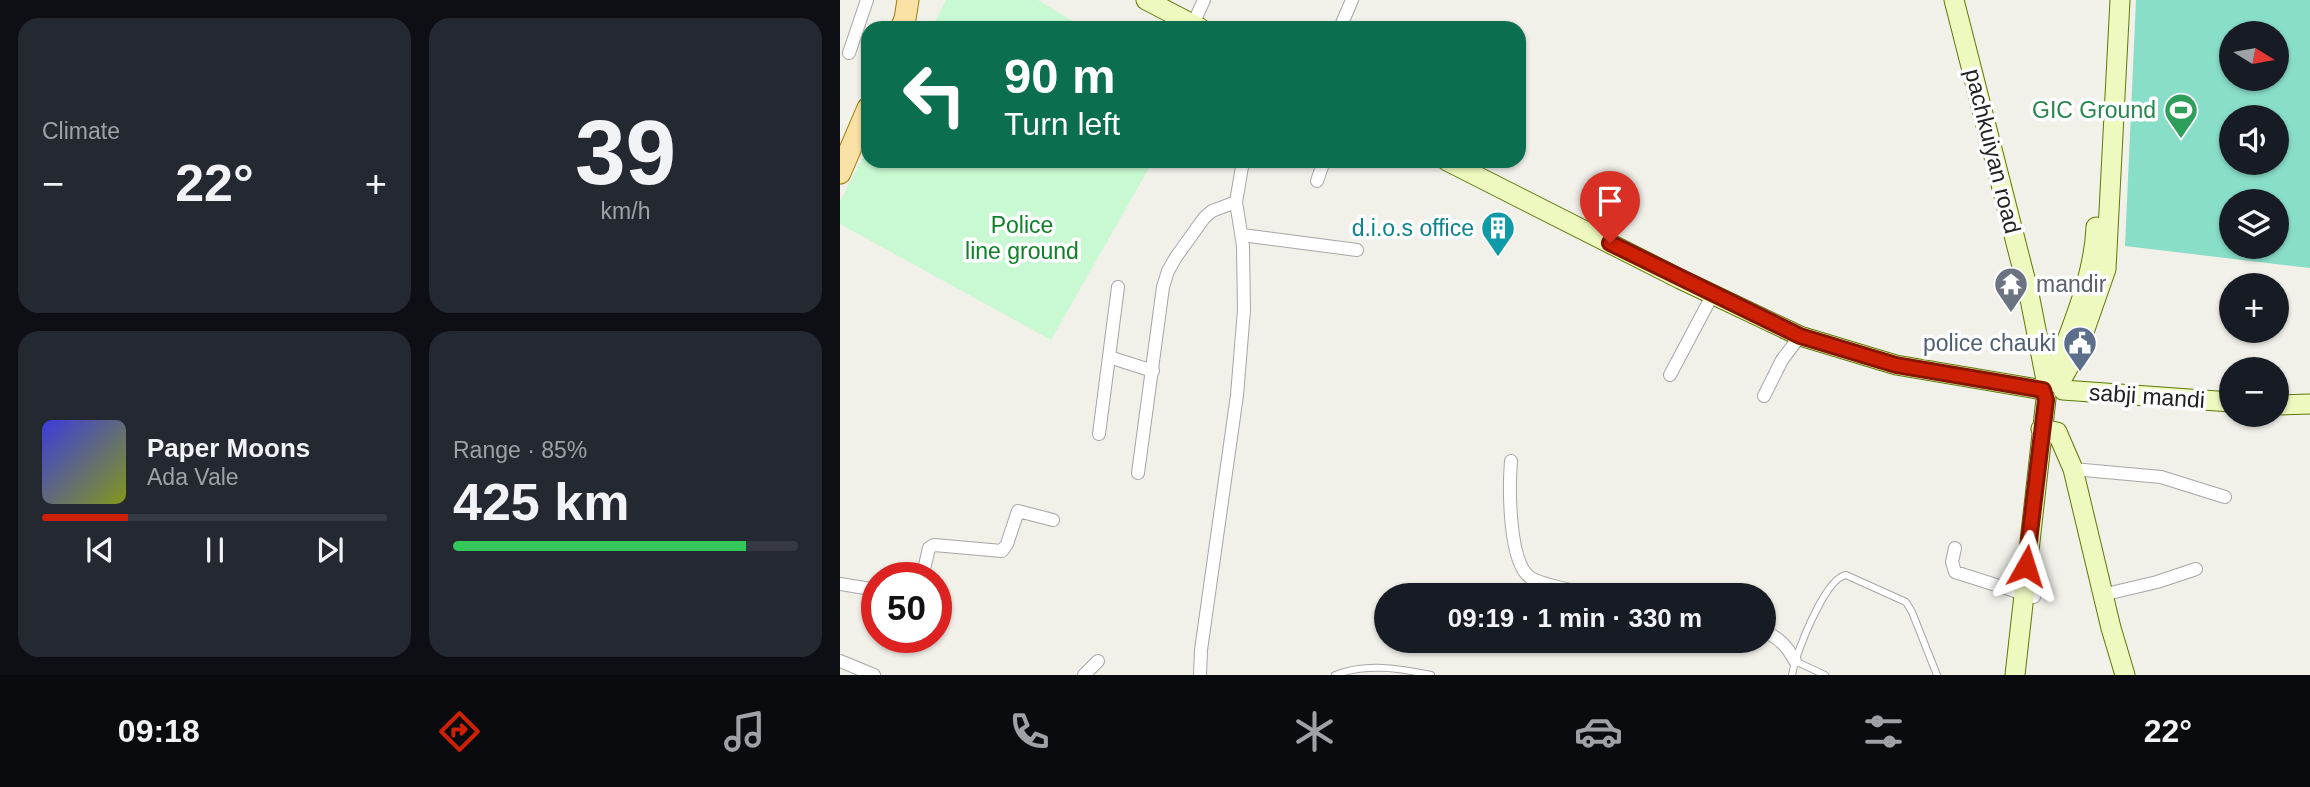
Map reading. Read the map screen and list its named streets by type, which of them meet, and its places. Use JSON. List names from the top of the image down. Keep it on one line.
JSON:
{"streets":{"main road":["pachkuiyan road","sabji mandi"]},"crossings":[["pachkuiyan road","sabji mandi"]],"parks":["Police line ground"],"places":{"sports":["GIC Ground"],"building":["d.i.o.s office"],"temple":["mandir"],"public building":["police chauki"]},"north":"right","page":{"tile":["Climate",["39","km/h"],["Range · 85%","425 km"]],"map_buttons":["+","−"],"turn":["90 m","Turn left"],"heat":["−","22°","+"],"song":["Paper Moons","Ada Vale"],"limit":"50","trip":"09:19 · 1 min · 330 m","tabs":["09:18","22°"]}}
